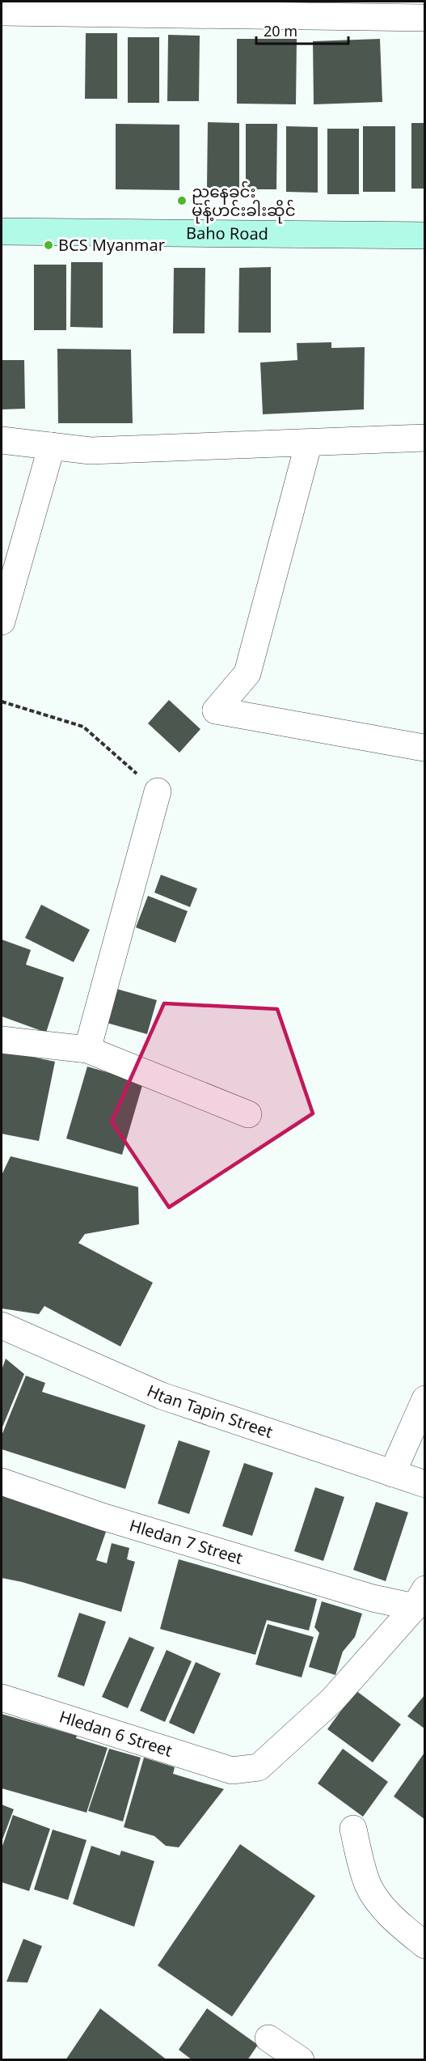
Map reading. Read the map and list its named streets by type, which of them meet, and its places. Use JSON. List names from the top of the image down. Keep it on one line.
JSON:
{"streets":{"main road":["Baho Road"],"street":["Htan Tapin Street","Hledan 7 Street","Hledan 6 Street"]},"crossings":[["Hledan 7 Street","Hledan 6 Street"]],"places":["ညနေခင်း မုန့်ဟင်းခါးဆိုင်","BCS Myanmar"],"scale_bar":"20 m"}
